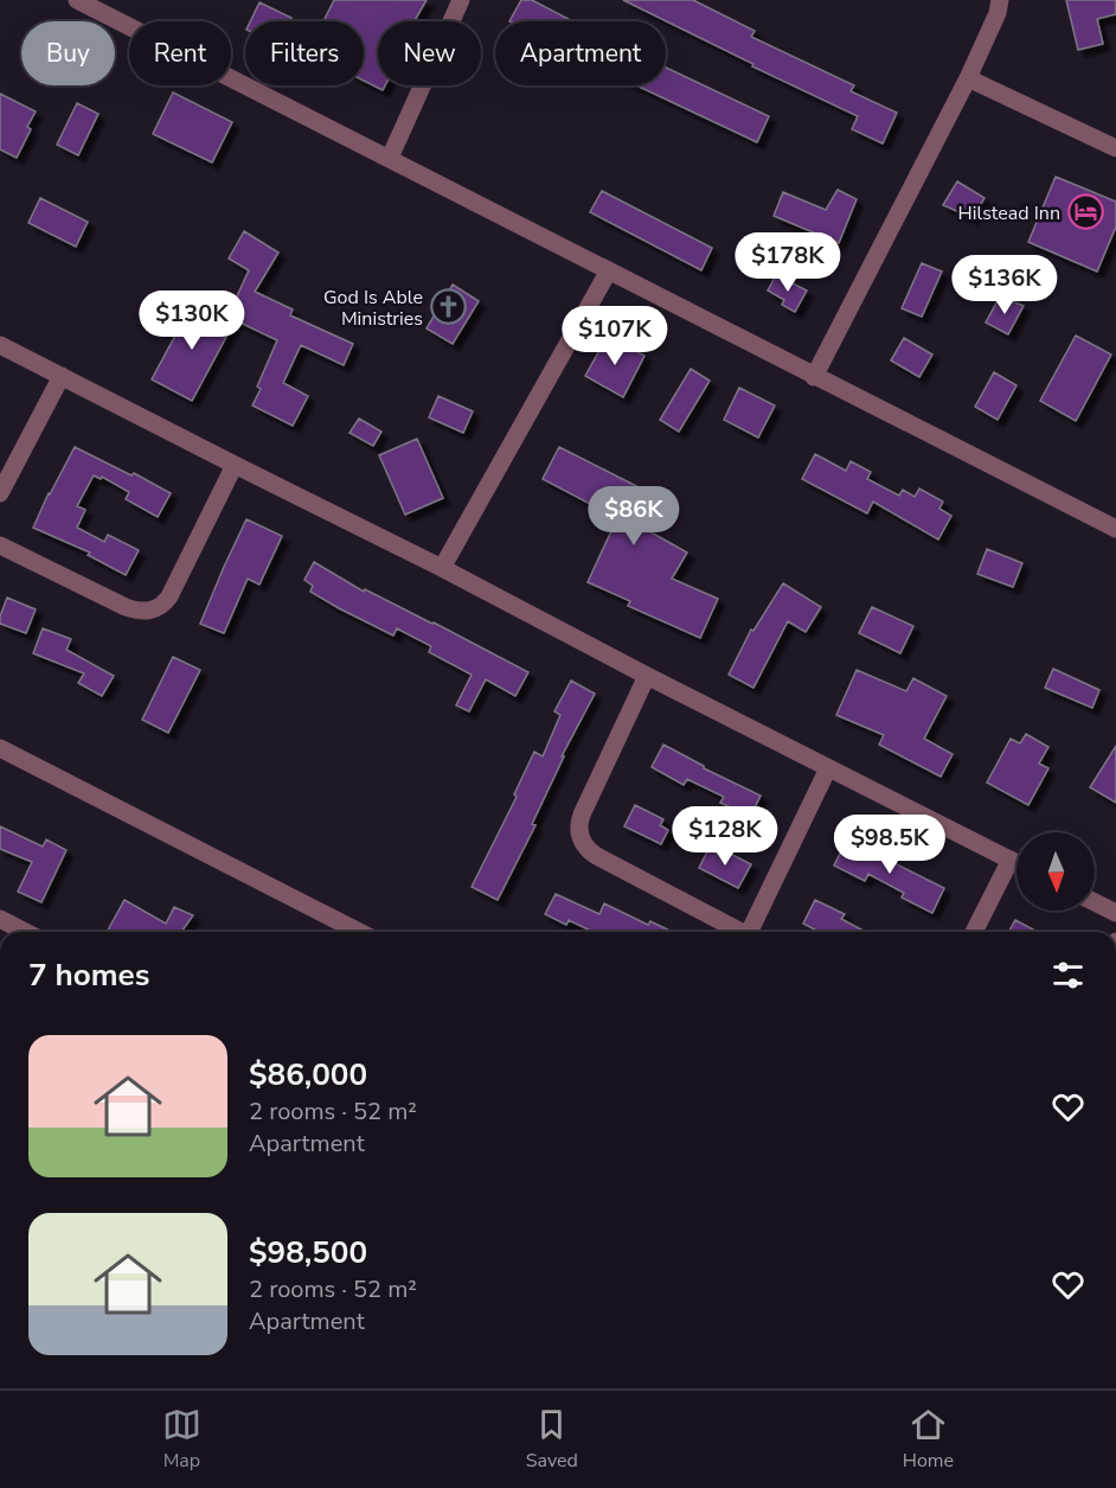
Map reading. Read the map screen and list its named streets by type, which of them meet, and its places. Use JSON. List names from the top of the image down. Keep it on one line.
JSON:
{"places":{"hotel":["Hilstead Inn"],"church":["God Is Able Ministries"]},"north":"bottom","page":{"chip":["Buy","Rent","Filters","New","Apartment"],"price":["$178K","$136K","$130K","$107K","$86K","$128K","$98.5K"],"heading":"7 homes","list":[{"name":"$86,000","note":"2 rooms · 52 m² · Apartment"},{"name":"$98,500","note":"2 rooms · 52 m² · Apartment"}],"tabs":["Map","Saved","Home"]}}
